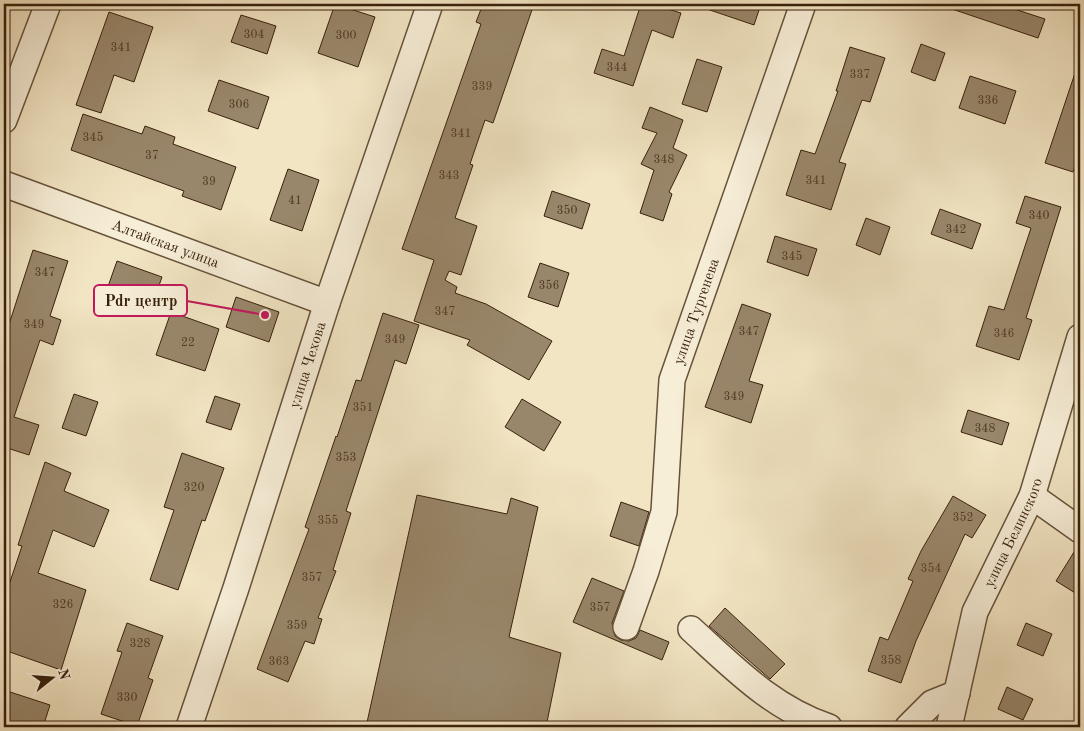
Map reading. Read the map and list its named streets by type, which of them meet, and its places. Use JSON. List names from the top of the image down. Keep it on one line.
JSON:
{"streets":{"street":["Алтайская улица","улица Тургенева","улица Чехова","улица Белинского"]},"crossings":[["Алтайская улица","улица Чехова"]],"places":["Pdr центр"],"house_numbers":["304","300","341","344","337","339","336","306","341","345","37","348","343","341","39","41","350","340","342","345","347","356","347","349","347","346","349","22","349","351","348","353","320","352","355","354","357","326","357","359","328","358","363","330"],"north":"right"}
